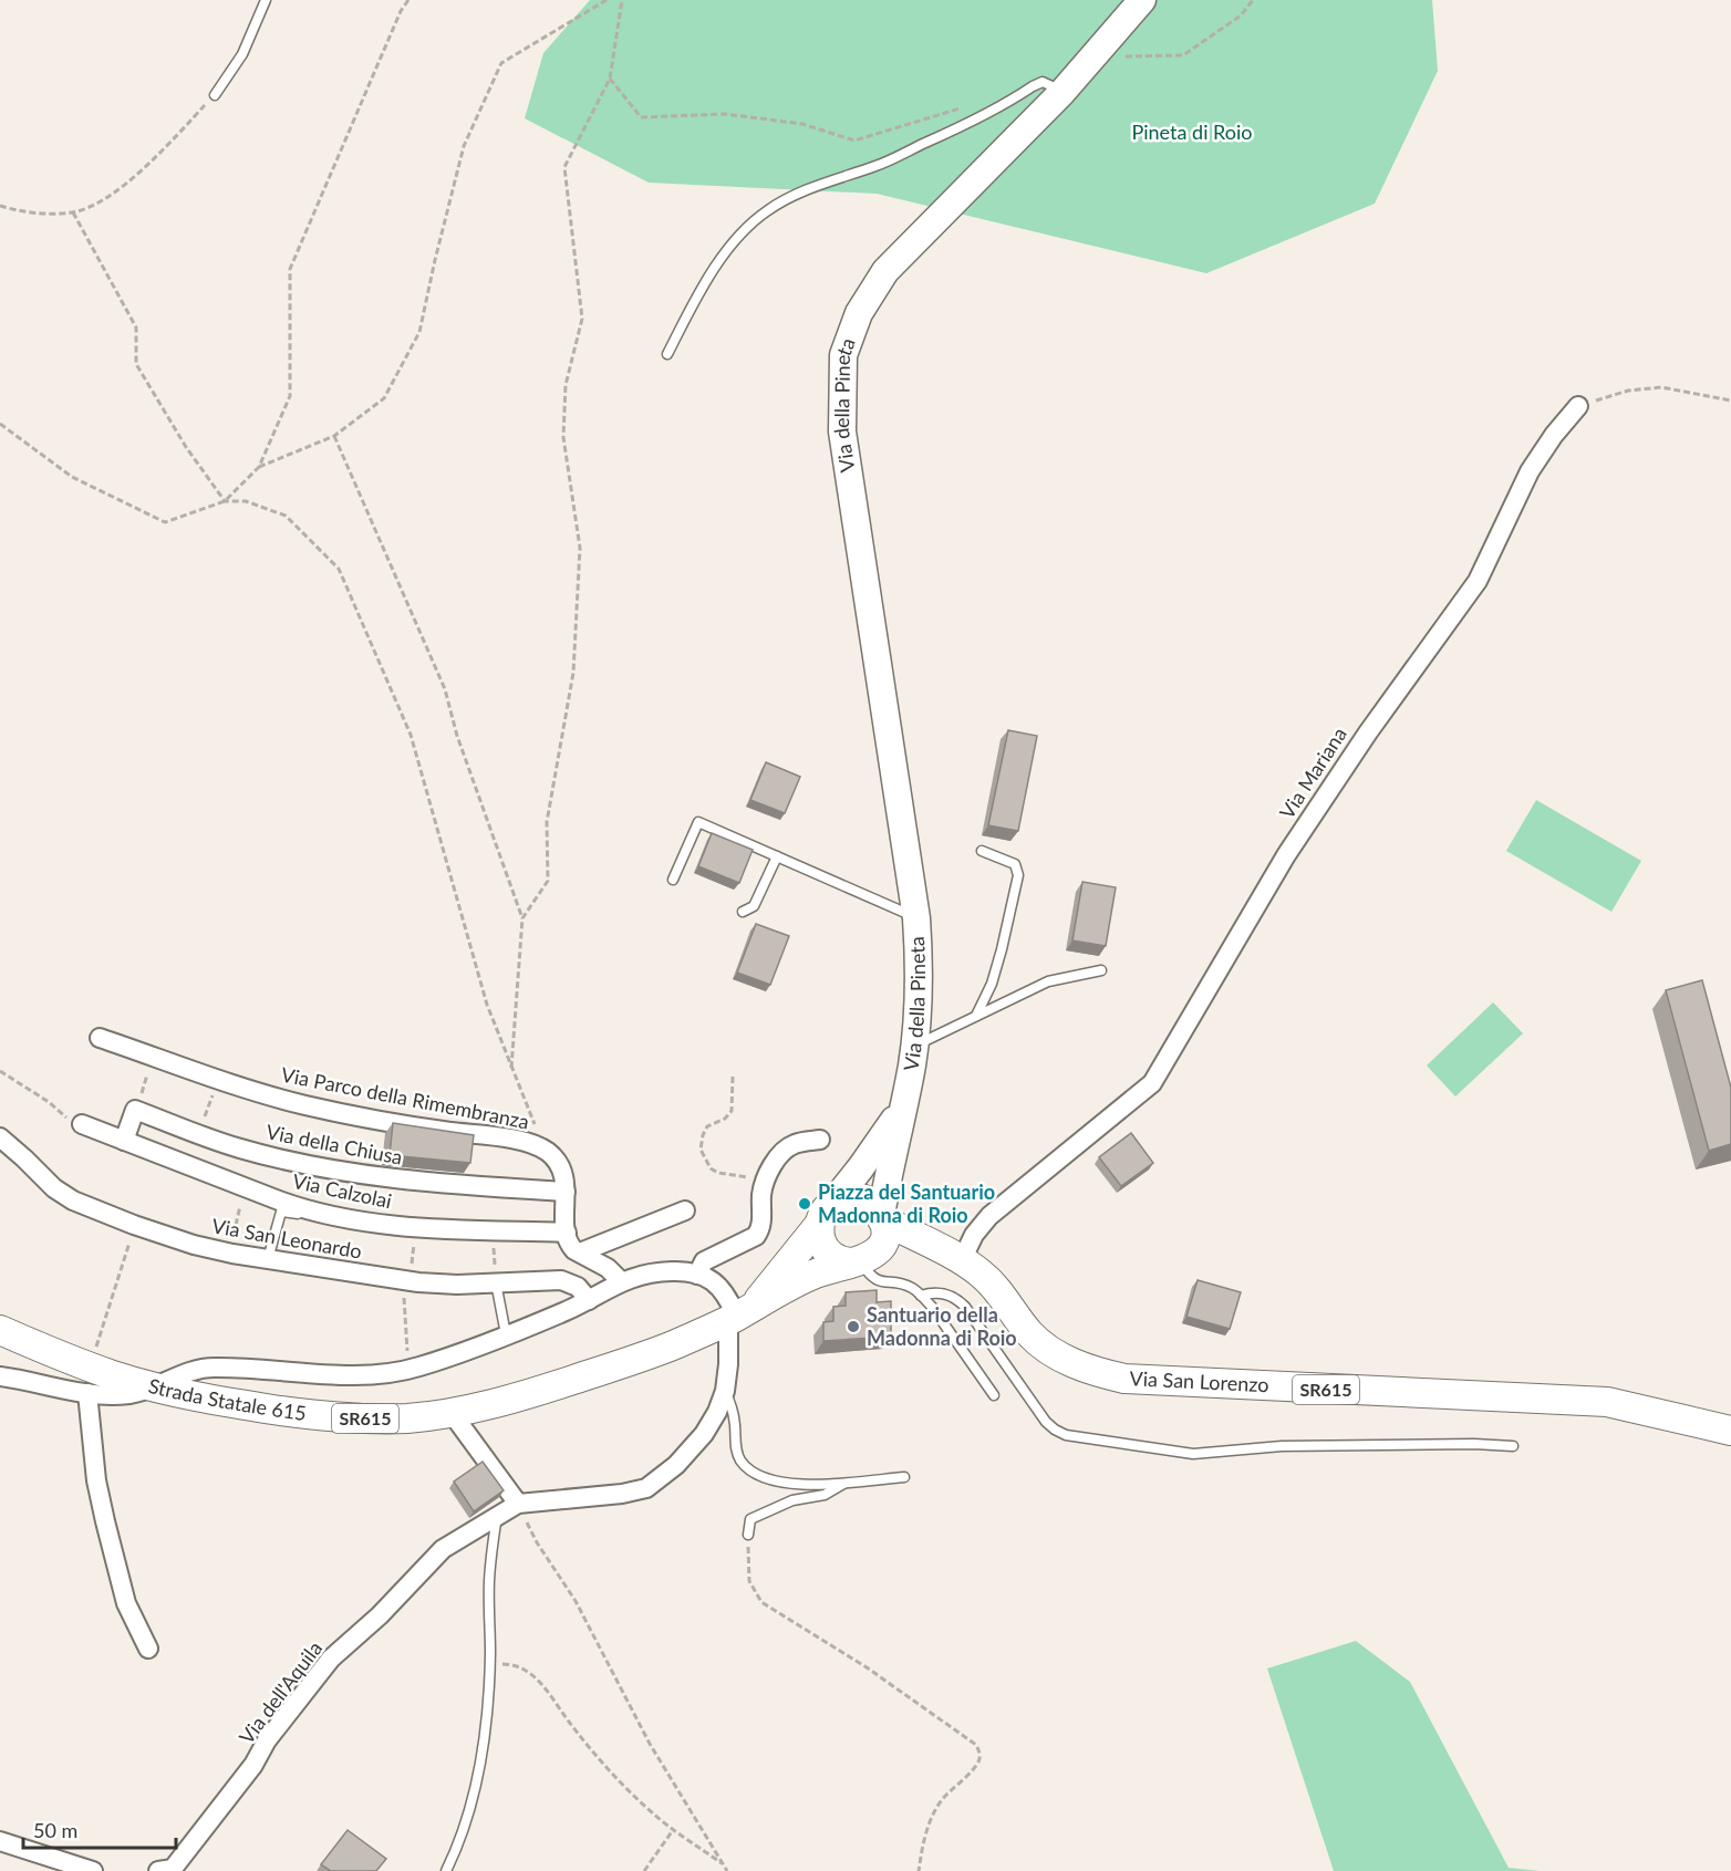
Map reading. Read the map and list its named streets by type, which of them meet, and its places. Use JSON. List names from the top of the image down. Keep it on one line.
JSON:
{"streets":{"main road":["Via della Pineta","Via San Lorenzo","SR615","Strada Statale 615"],"street":["Via Mariana","Via Parco della Rimembranza","Via della Chiusa","Via Calzolai","Via San Leonardo","Via dell'Aquila"]},"crossings":[["Via della Pineta","Via San Lorenzo"],["Via della Pineta","SR615"],["Via Mariana","Via San Lorenzo"],["Via Parco della Rimembranza","Via della Chiusa"],["Via Parco della Rimembranza","Via Calzolai"],["Via San Lorenzo","SR615"],["SR615","Strada Statale 615"],["SR615","Via dell'Aquila"],["Strada Statale 615","Via dell'Aquila"]],"parks":["Pineta di Roio"],"places":["Piazza del Santuario Madonna di Roio","Santuario della Madonna di Roio"],"scale_bar":"50 m"}
